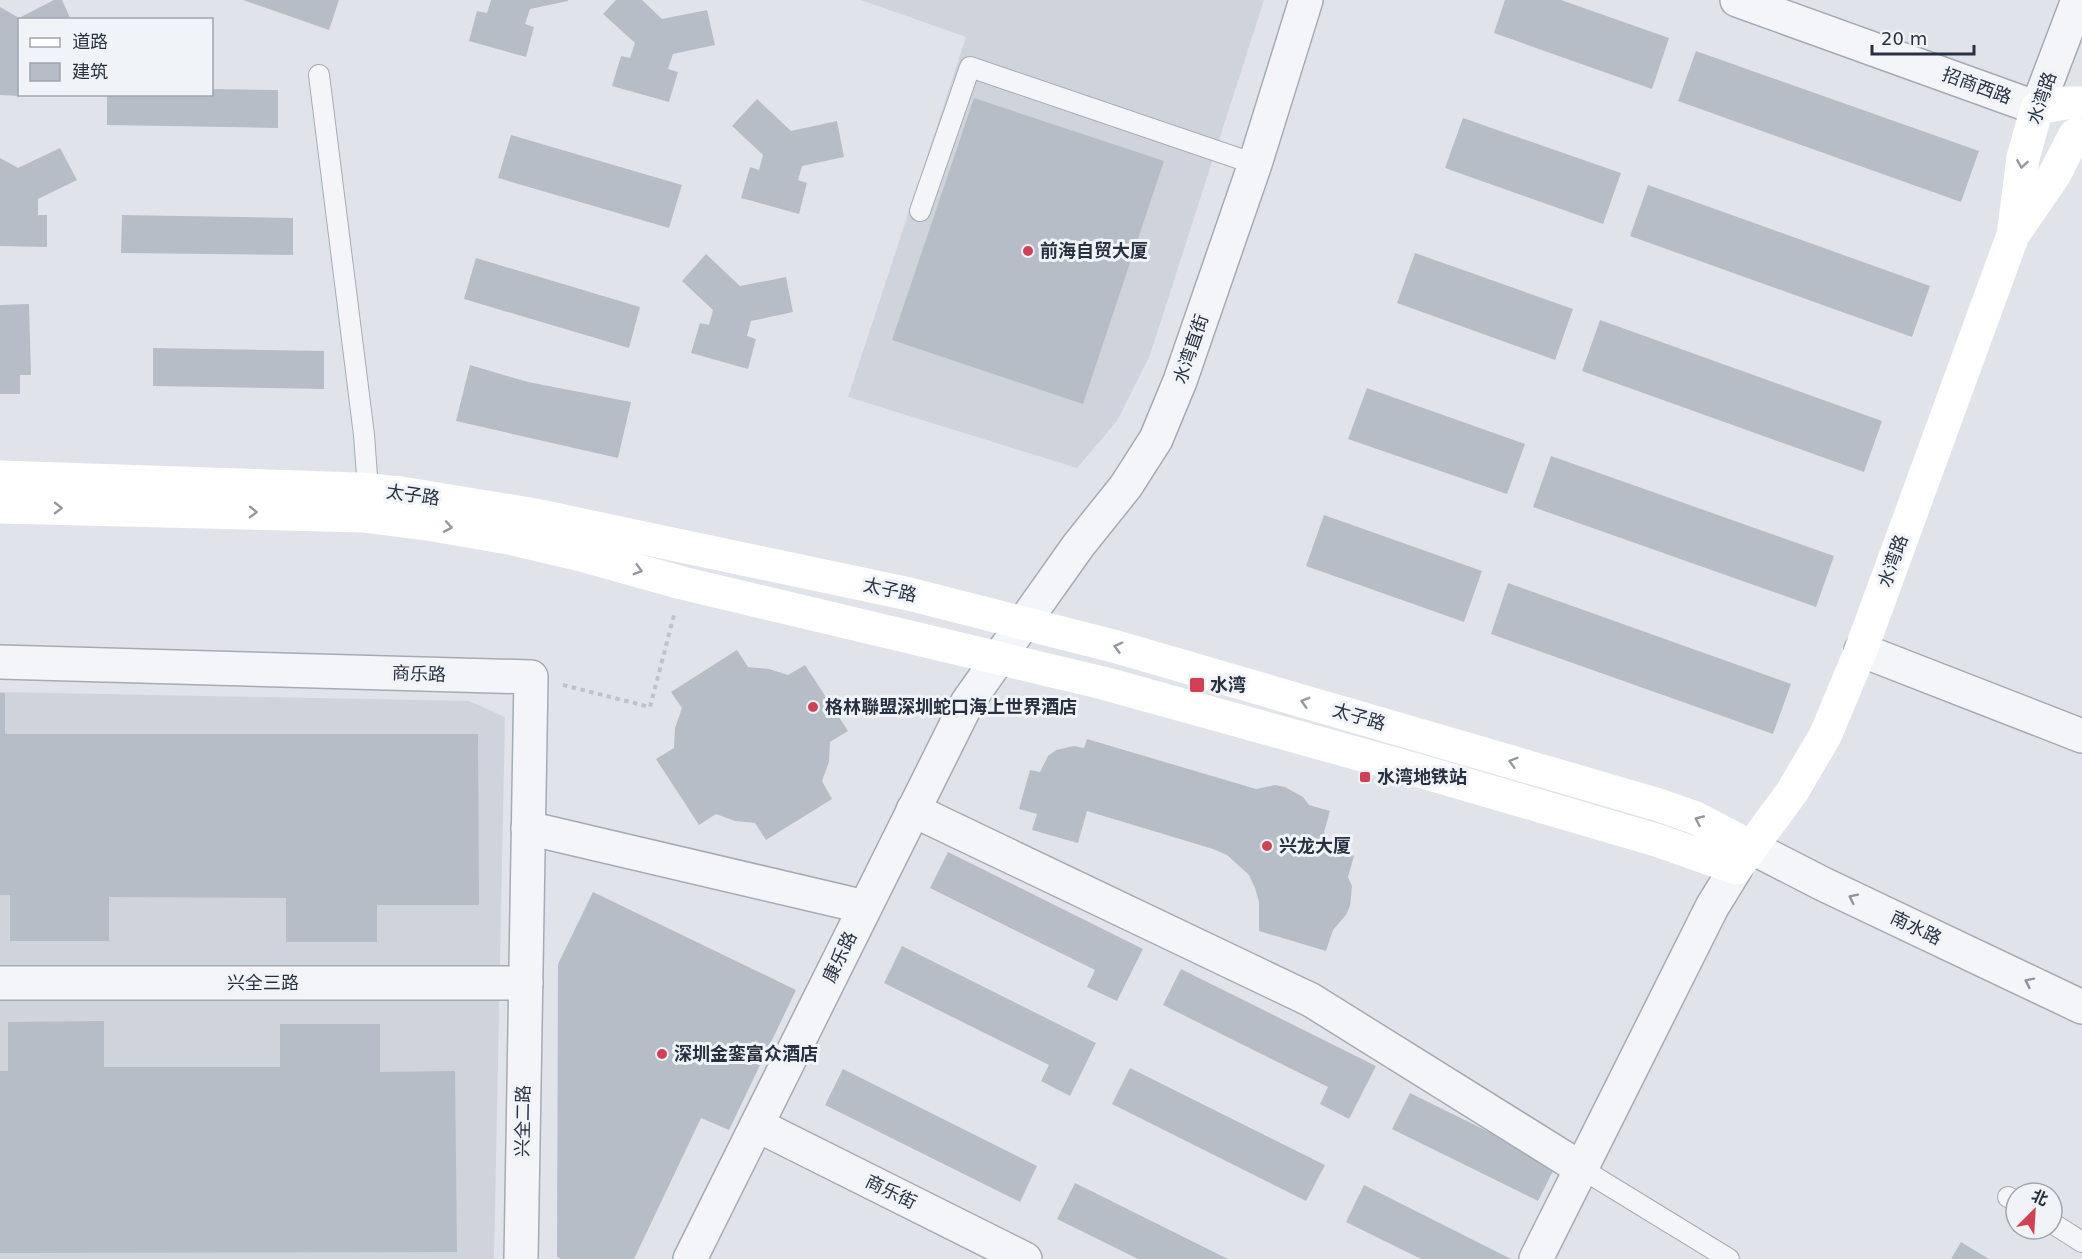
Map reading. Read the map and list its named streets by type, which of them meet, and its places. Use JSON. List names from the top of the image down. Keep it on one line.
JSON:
{"streets":{"main road":["招商西路","水湾路","太子路"],"street":["水湾直街","商乐路","南水路","康乐路","兴全三路","兴全二路","商乐街"]},"crossings":[["招商西路","水湾路"],["水湾路","太子路"],["水湾路","南水路"],["水湾直街","太子路"],["水湾直街","康乐路"],["太子路","南水路"],["太子路","康乐路"],["康乐路","商乐街"],["兴全三路","兴全二路"]],"places":{"other":["前海自贸大厦","格林聯盟深圳蛇口海上世界酒店","兴龙大厦","深圳金銮富众酒店"],"transit":["水湾","水湾地铁站"]},"legend":["道路","建筑"],"scale_bar":"20 m","north":"top right"}
